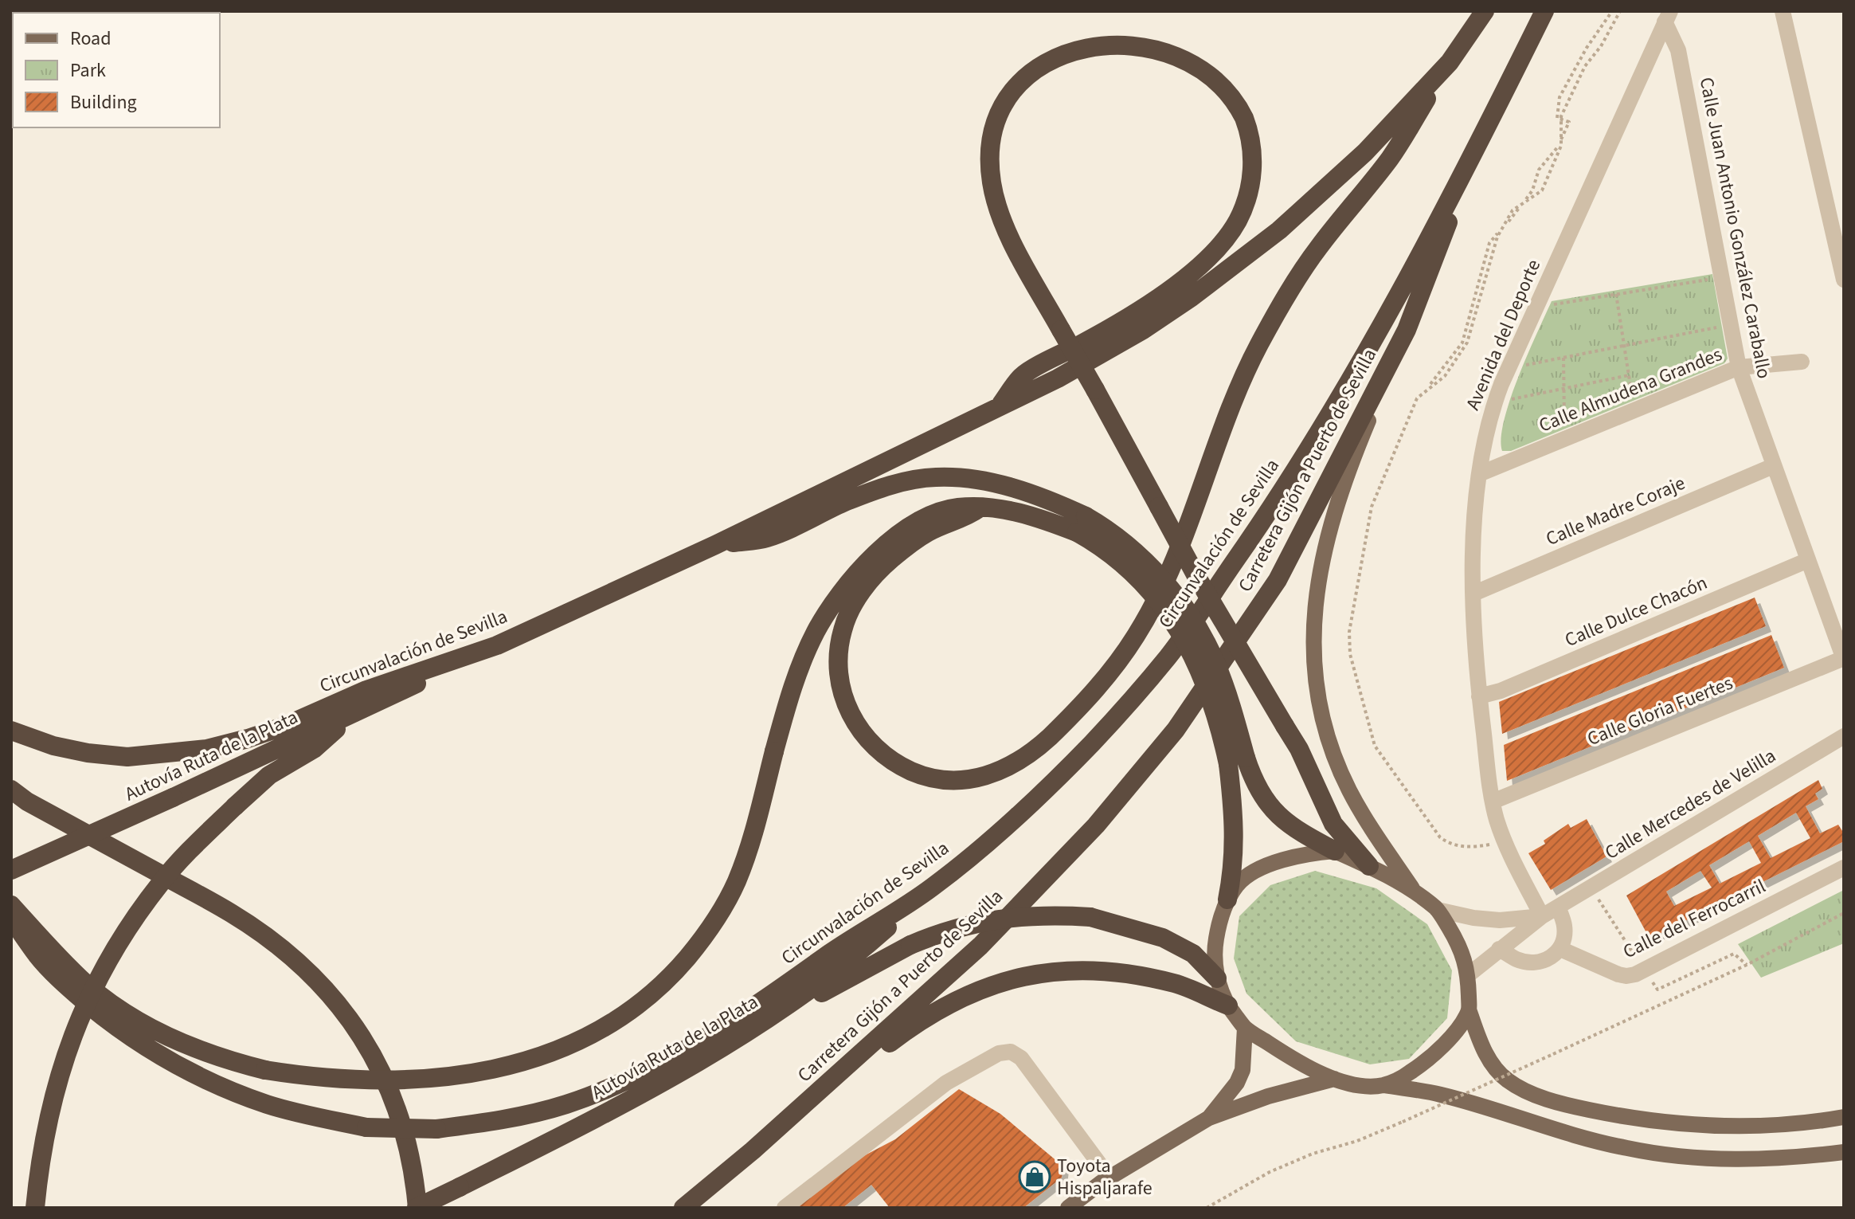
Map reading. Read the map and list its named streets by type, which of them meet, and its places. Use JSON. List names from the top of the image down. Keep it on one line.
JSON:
{"streets":{"highway":["Carretera Gijón a Puerto de Sevilla","Circunvalación de Sevilla","Autovía Ruta de la Plata"],"street":["Calle Juan Antonio González Caraballo","Avenida del Deporte","Calle Almudena Grandes","Calle Madre Coraje","Calle Dulce Chacón","Calle Gloria Fuertes","Calle Mercedes de Velilla","Calle del Ferrocarril"]},"crossings":[["Calle Juan Antonio González Caraballo","Avenida del Deporte"],["Calle Juan Antonio González Caraballo","Calle Almudena Grandes"],["Calle Juan Antonio González Caraballo","Calle Madre Coraje"],["Calle Juan Antonio González Caraballo","Calle Dulce Chacón"],["Calle Juan Antonio González Caraballo","Calle Gloria Fuertes"],["Avenida del Deporte","Calle Almudena Grandes"],["Avenida del Deporte","Calle Madre Coraje"],["Avenida del Deporte","Calle Dulce Chacón"],["Avenida del Deporte","Calle Gloria Fuertes"],["Avenida del Deporte","Calle Mercedes de Velilla"],["Carretera Gijón a Puerto de Sevilla","Circunvalación de Sevilla"],["Circunvalación de Sevilla","Autovía Ruta de la Plata"]],"places":{"shop":["Toyota Hispaljarafe"]},"legend":["Road","Park","Building"]}
